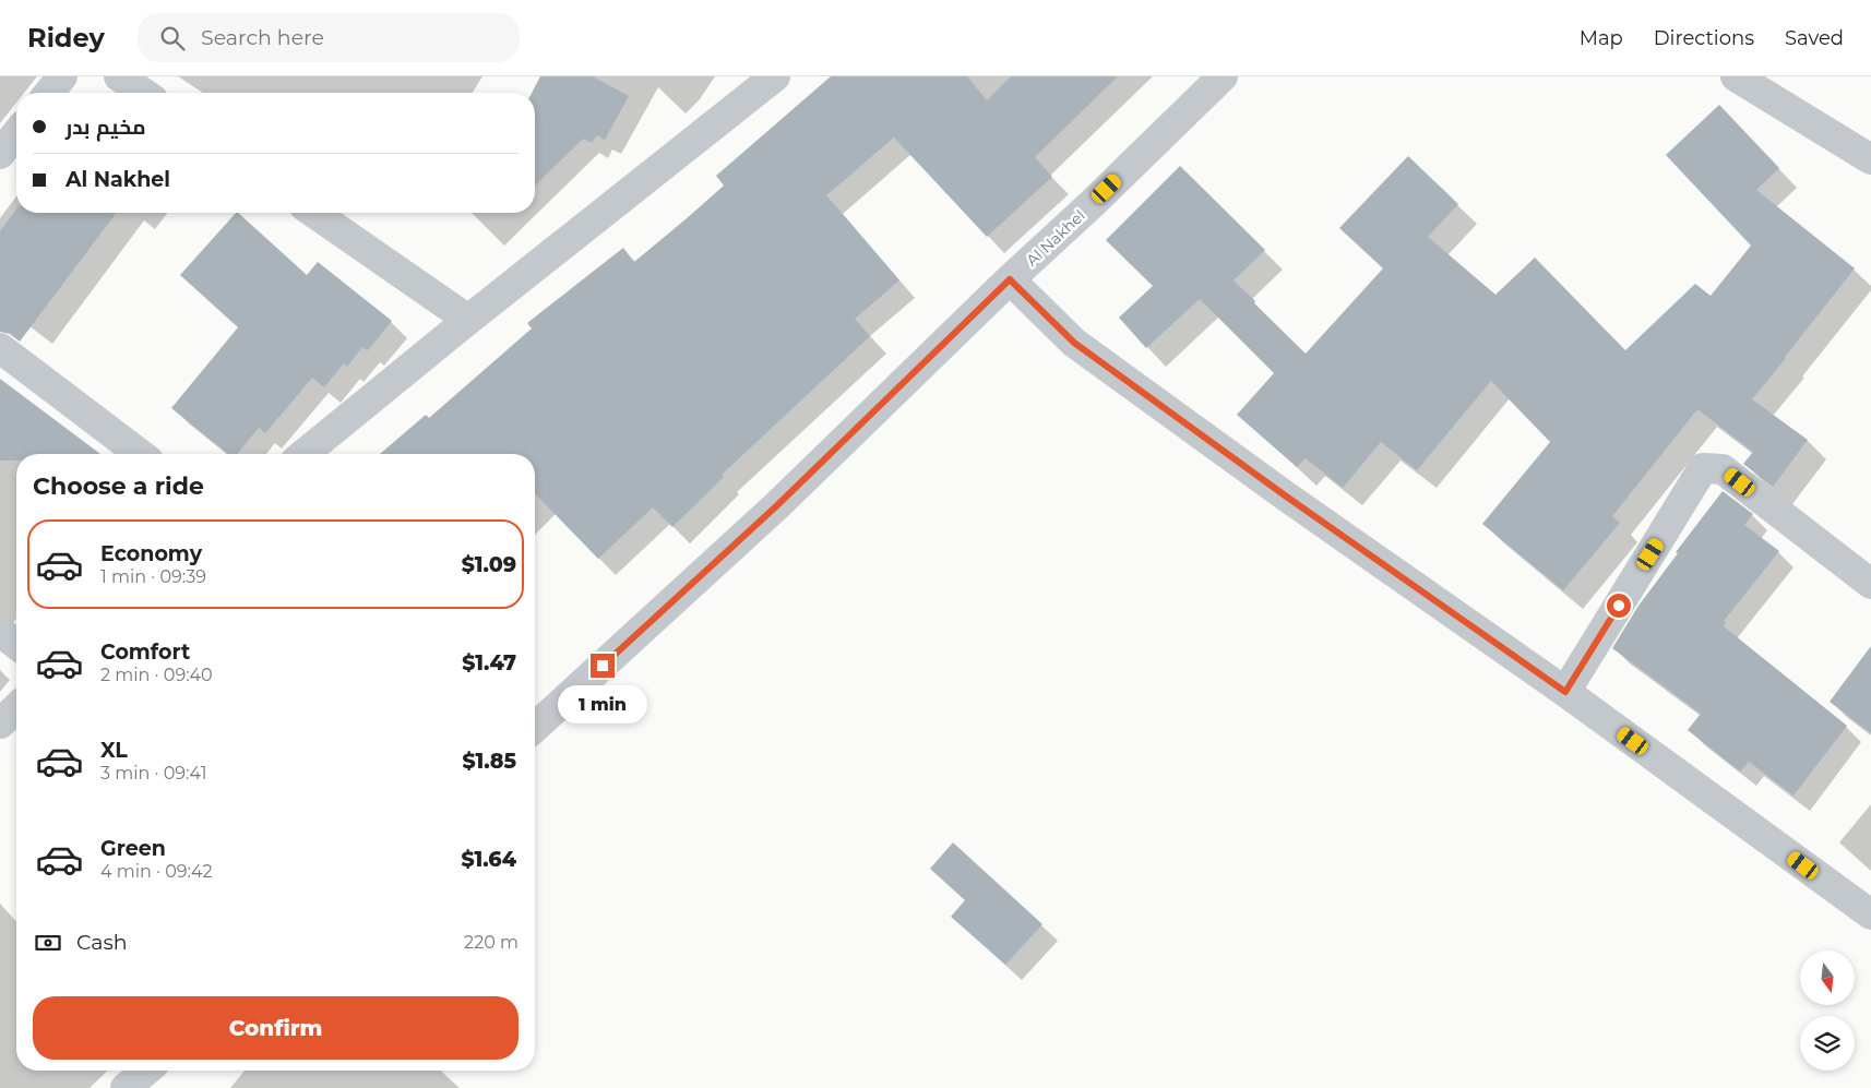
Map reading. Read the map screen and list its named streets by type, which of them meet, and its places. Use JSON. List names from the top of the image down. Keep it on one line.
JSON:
{"streets":{"street":["Al Nakhel"]},"north":"bottom","page":{"header":"Ridey","search":"Search here","nav":["Map","Directions","Saved"],"banner":["مخيم بدر","Al Nakhel"],"heading":"Choose a ride","list":[{"name":"Economy","note":"1 min · 09:39","value":"$1.09"},{"name":"Comfort","note":"2 min · 09:40","value":"$1.47"},{"name":"XL","note":"3 min · 09:41","value":"$1.85"},{"name":"Green","note":"4 min · 09:42","value":"$1.64"}],"bubble":"1 min","pay":["Cash","220 m"],"buttons":"Confirm"}}
